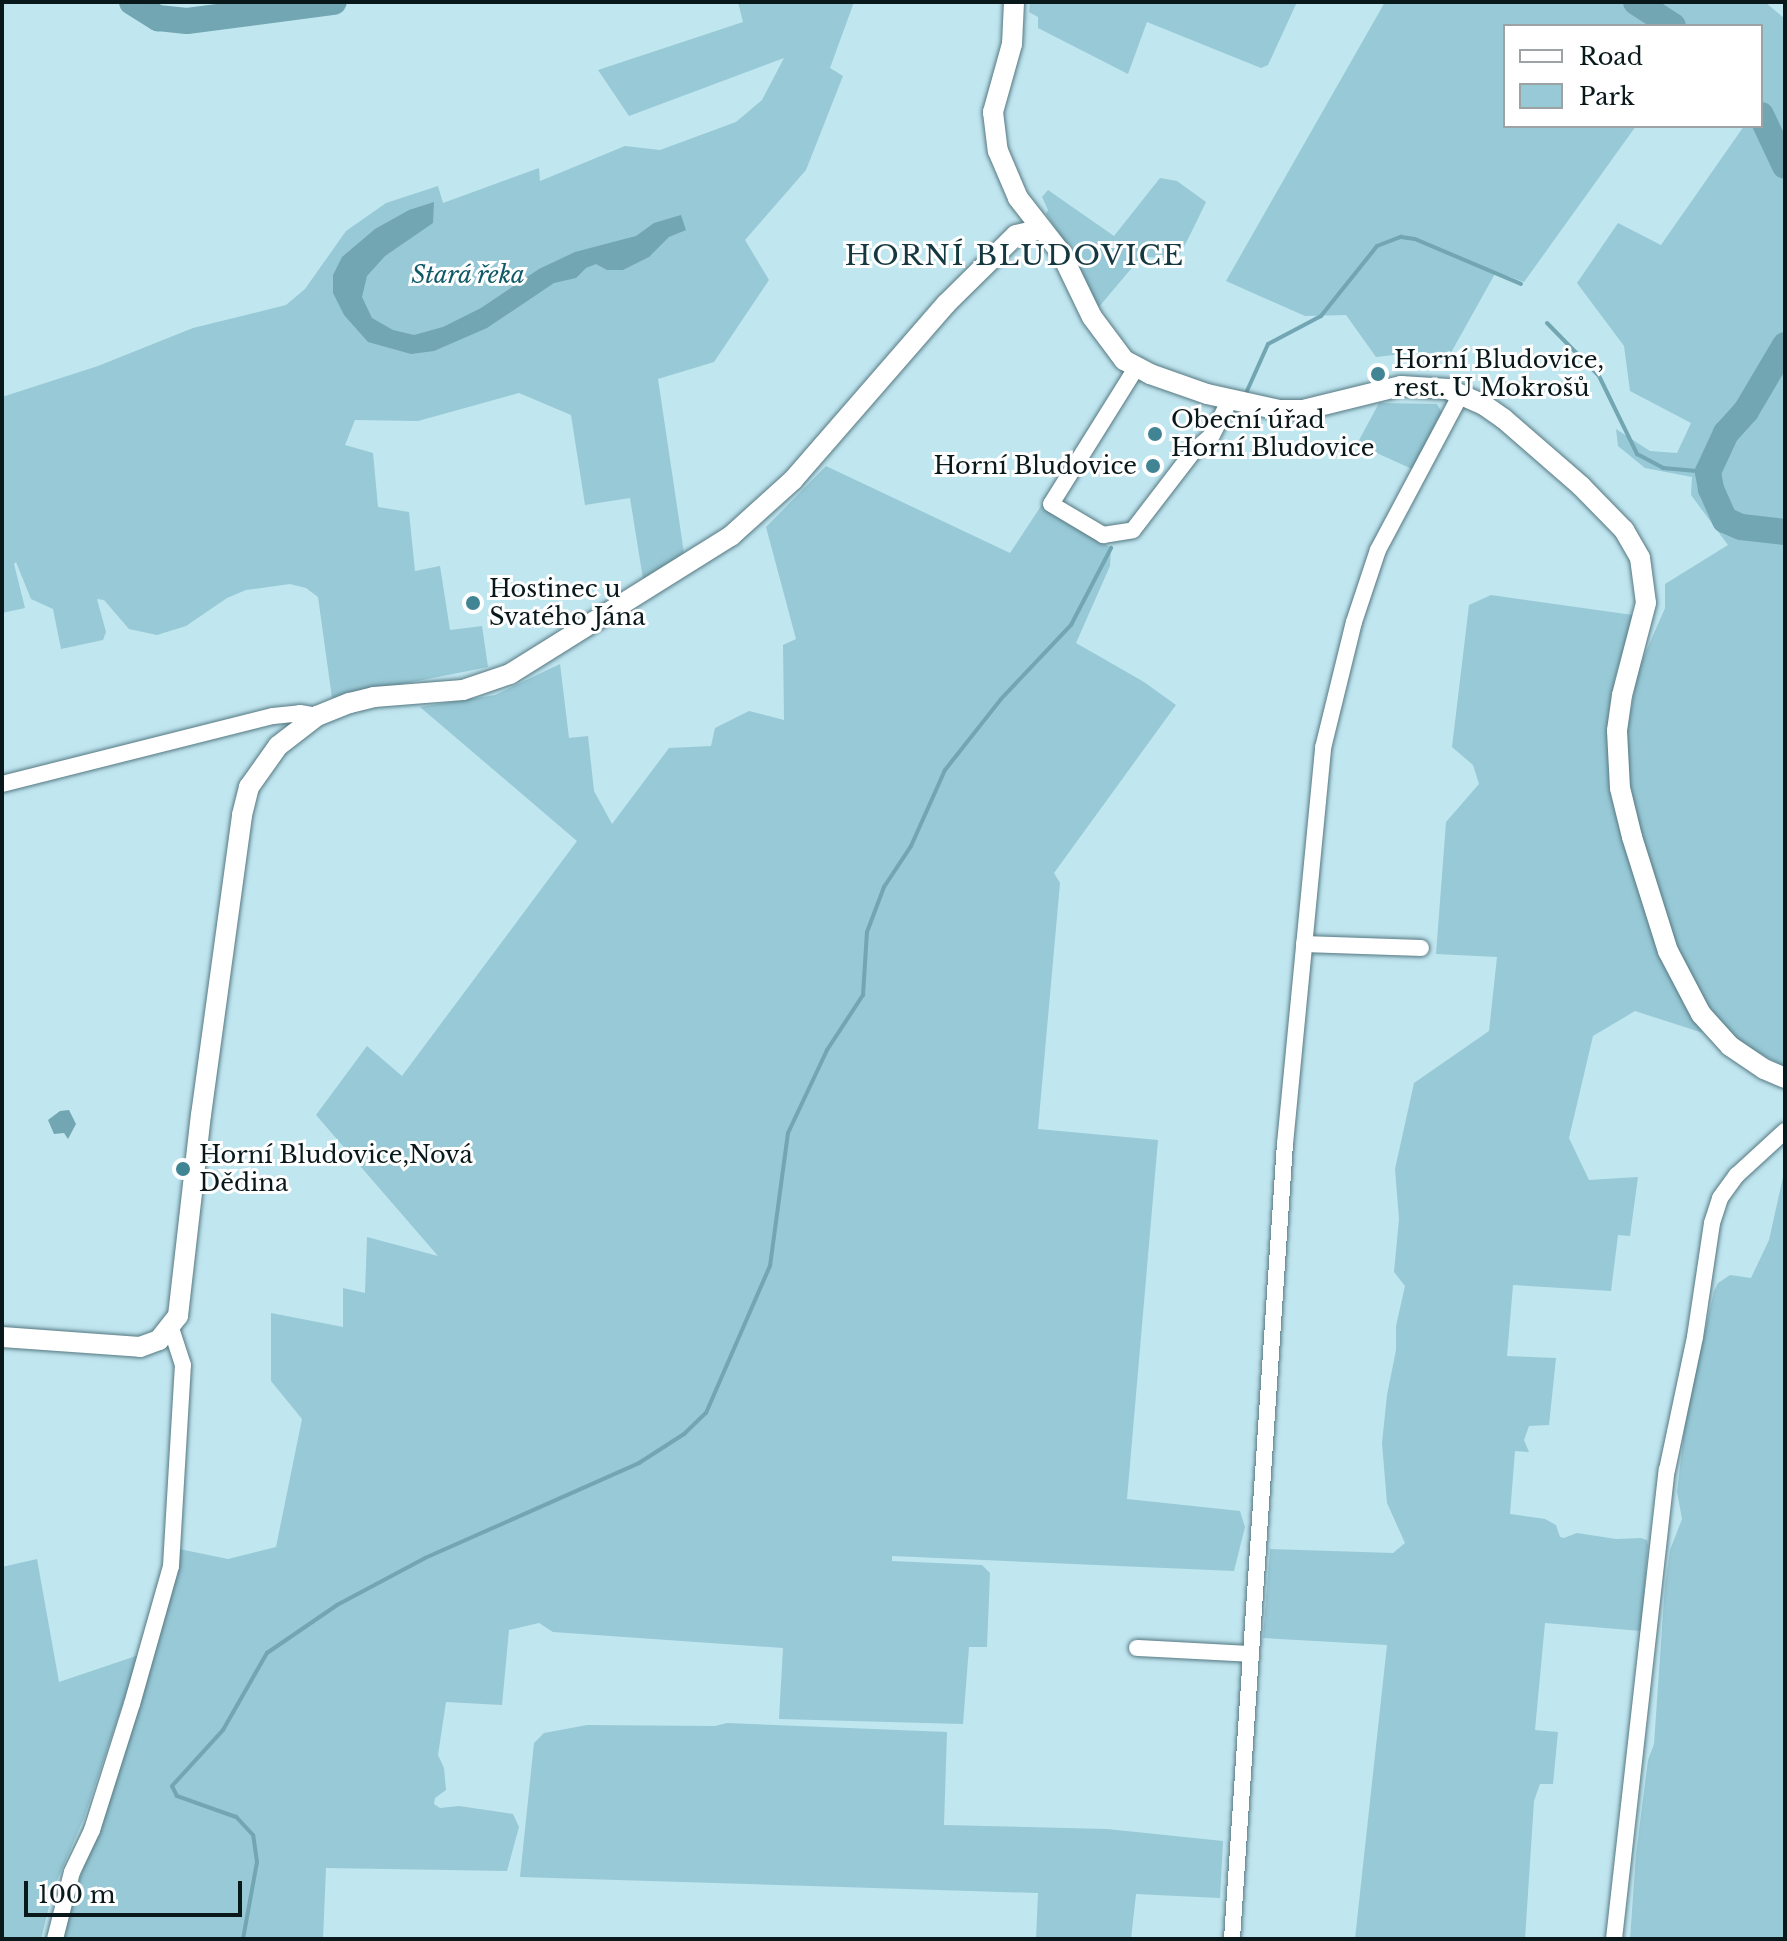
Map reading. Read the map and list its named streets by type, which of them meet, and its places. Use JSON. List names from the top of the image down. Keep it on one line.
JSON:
{"districts":["HORNÍ BLUDOVICE"],"parks":["Stará řeka"],"places":["Horní Bludovice, rest. U Mokrošů","Obecní úřad Horní Bludovice","Horní Bludovice","Hostinec u Svatého Jána","Horní Bludovice,Nová Dědina"],"legend":["Road","Park"],"scale_bar":"100 m"}
